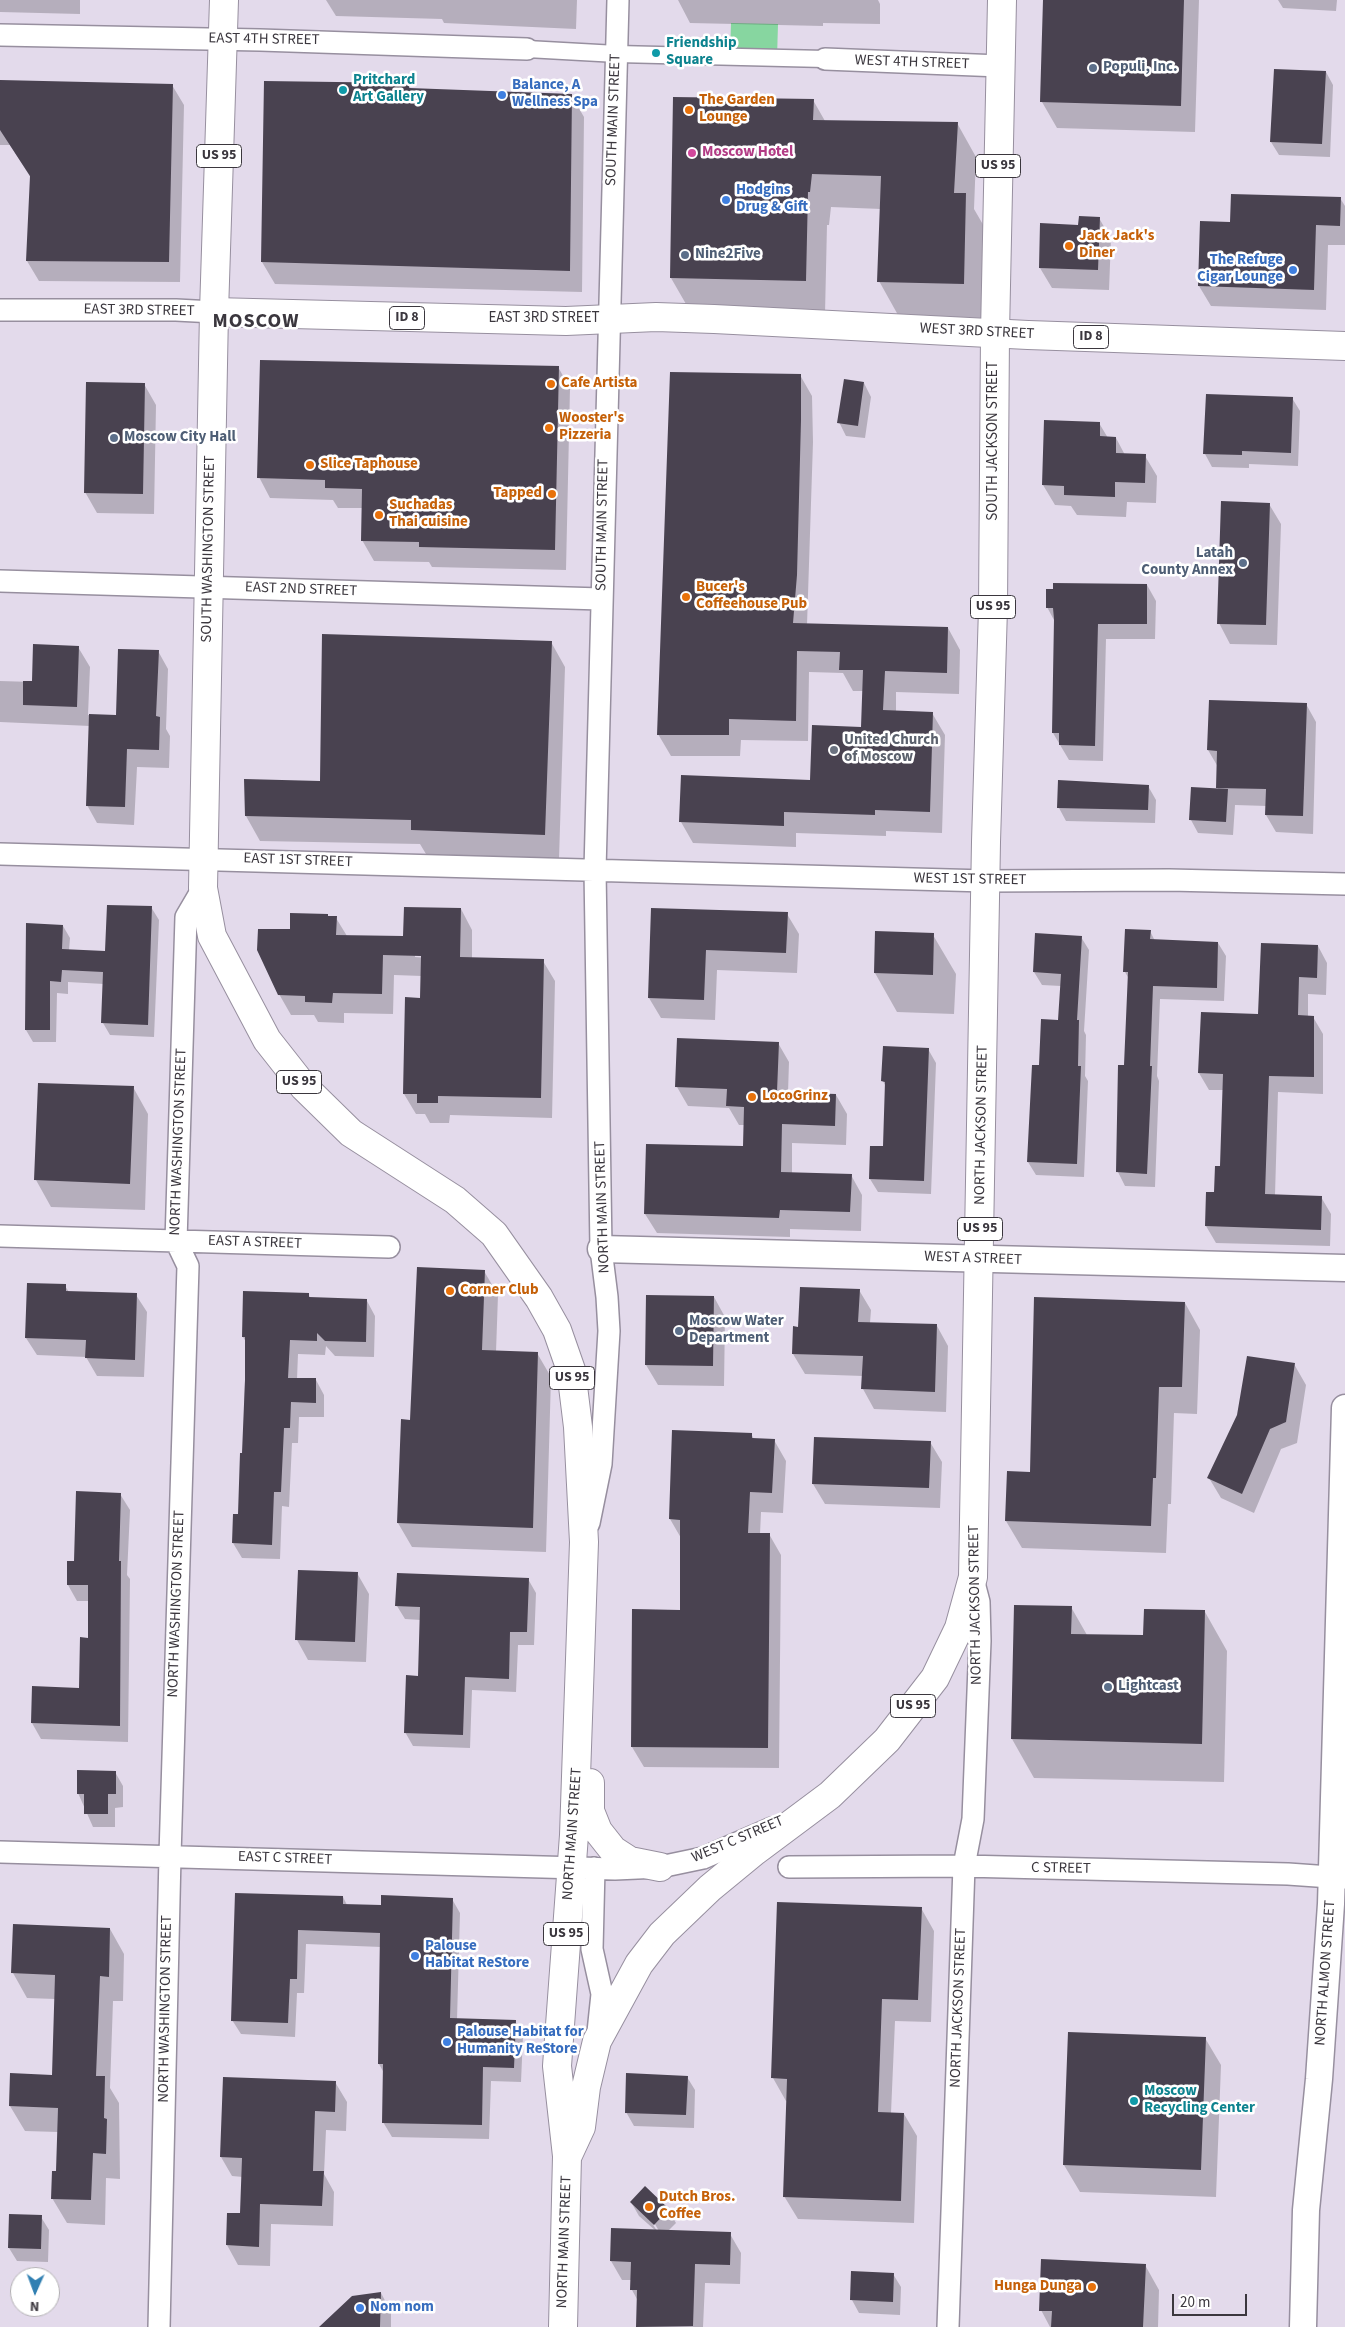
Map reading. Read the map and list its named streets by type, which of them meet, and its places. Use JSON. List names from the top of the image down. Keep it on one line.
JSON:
{"streets":{"main road":["US 95","EAST 3RD STREET","ID 8","WEST 3RD STREET","SOUTH JACKSON STREET","SOUTH WASHINGTON STREET","NORTH JACKSON STREET","NORTH MAIN STREET"],"street":["EAST 4TH STREET","WEST 4TH STREET","SOUTH MAIN STREET","EAST 2ND STREET","EAST 1ST STREET","WEST 1ST STREET","NORTH WASHINGTON STREET","EAST A STREET","WEST A STREET","WEST C STREET","EAST C STREET","C STREET","NORTH ALMON STREET"]},"crossings":[["EAST 4TH STREET","SOUTH WASHINGTON STREET"],["WEST 4TH STREET","SOUTH JACKSON STREET"],["SOUTH MAIN STREET","EAST 3RD STREET"],["SOUTH MAIN STREET","WEST 3RD STREET"],["SOUTH MAIN STREET","EAST 2ND STREET"],["SOUTH MAIN STREET","EAST 1ST STREET"],["SOUTH MAIN STREET","WEST 1ST STREET"],["SOUTH MAIN STREET","NORTH MAIN STREET"],["US 95","SOUTH WASHINGTON STREET"],["US 95","EAST 1ST STREET"],["US 95","NORTH WASHINGTON STREET"],["US 95","NORTH MAIN STREET"],["EAST 3RD STREET","WEST 3RD STREET"],["EAST 3RD STREET","SOUTH WASHINGTON STREET"],["WEST 3RD STREET","SOUTH JACKSON STREET"],["SOUTH JACKSON STREET","WEST 1ST STREET"],["SOUTH JACKSON STREET","NORTH JACKSON STREET"],["SOUTH WASHINGTON STREET","EAST 2ND STREET"],["SOUTH WASHINGTON STREET","EAST 1ST STREET"],["EAST 1ST STREET","WEST 1ST STREET"],["EAST 1ST STREET","NORTH MAIN STREET"],["WEST 1ST STREET","NORTH JACKSON STREET"],["WEST 1ST STREET","NORTH MAIN STREET"],["NORTH JACKSON STREET","NORTH MAIN STREET"],["NORTH JACKSON STREET","WEST A STREET"],["NORTH JACKSON STREET","C STREET"],["NORTH WASHINGTON STREET","NORTH MAIN STREET"],["NORTH WASHINGTON STREET","EAST A STREET"],["NORTH WASHINGTON STREET","EAST C STREET"],["NORTH MAIN STREET","WEST A STREET"],["NORTH MAIN STREET","WEST C STREET"],["NORTH MAIN STREET","EAST C STREET"],["WEST C STREET","EAST C STREET"],["C STREET","NORTH ALMON STREET"]],"districts":["MOSCOW"],"places":["Friendship Square","Populi, Inc.","Pritchard Art Gallery","Balance, A Wellness Spa","The Garden Lounge","Moscow Hotel","Hodgins Drug & Gift","Jack Jack's Diner","Nine2Five","The Refuge Cigar Lounge","Cafe Artista","Wooster's Pizzeria","Moscow City Hall","Slice Taphouse","Tapped","Suchadas Thai cuisine","Latah County Annex","Bucer's Coffeehouse Pub","United Church of Moscow","LocoGrinz","Corner Club","Moscow Water Department","Lightcast","Palouse Habitat ReStore","Palouse Habitat for Humanity ReStore","Moscow Recycling Center","Dutch Bros. Coffee","Hunga Dunga","Nom nom"],"scale_bar":"20 m","north":"bottom"}
